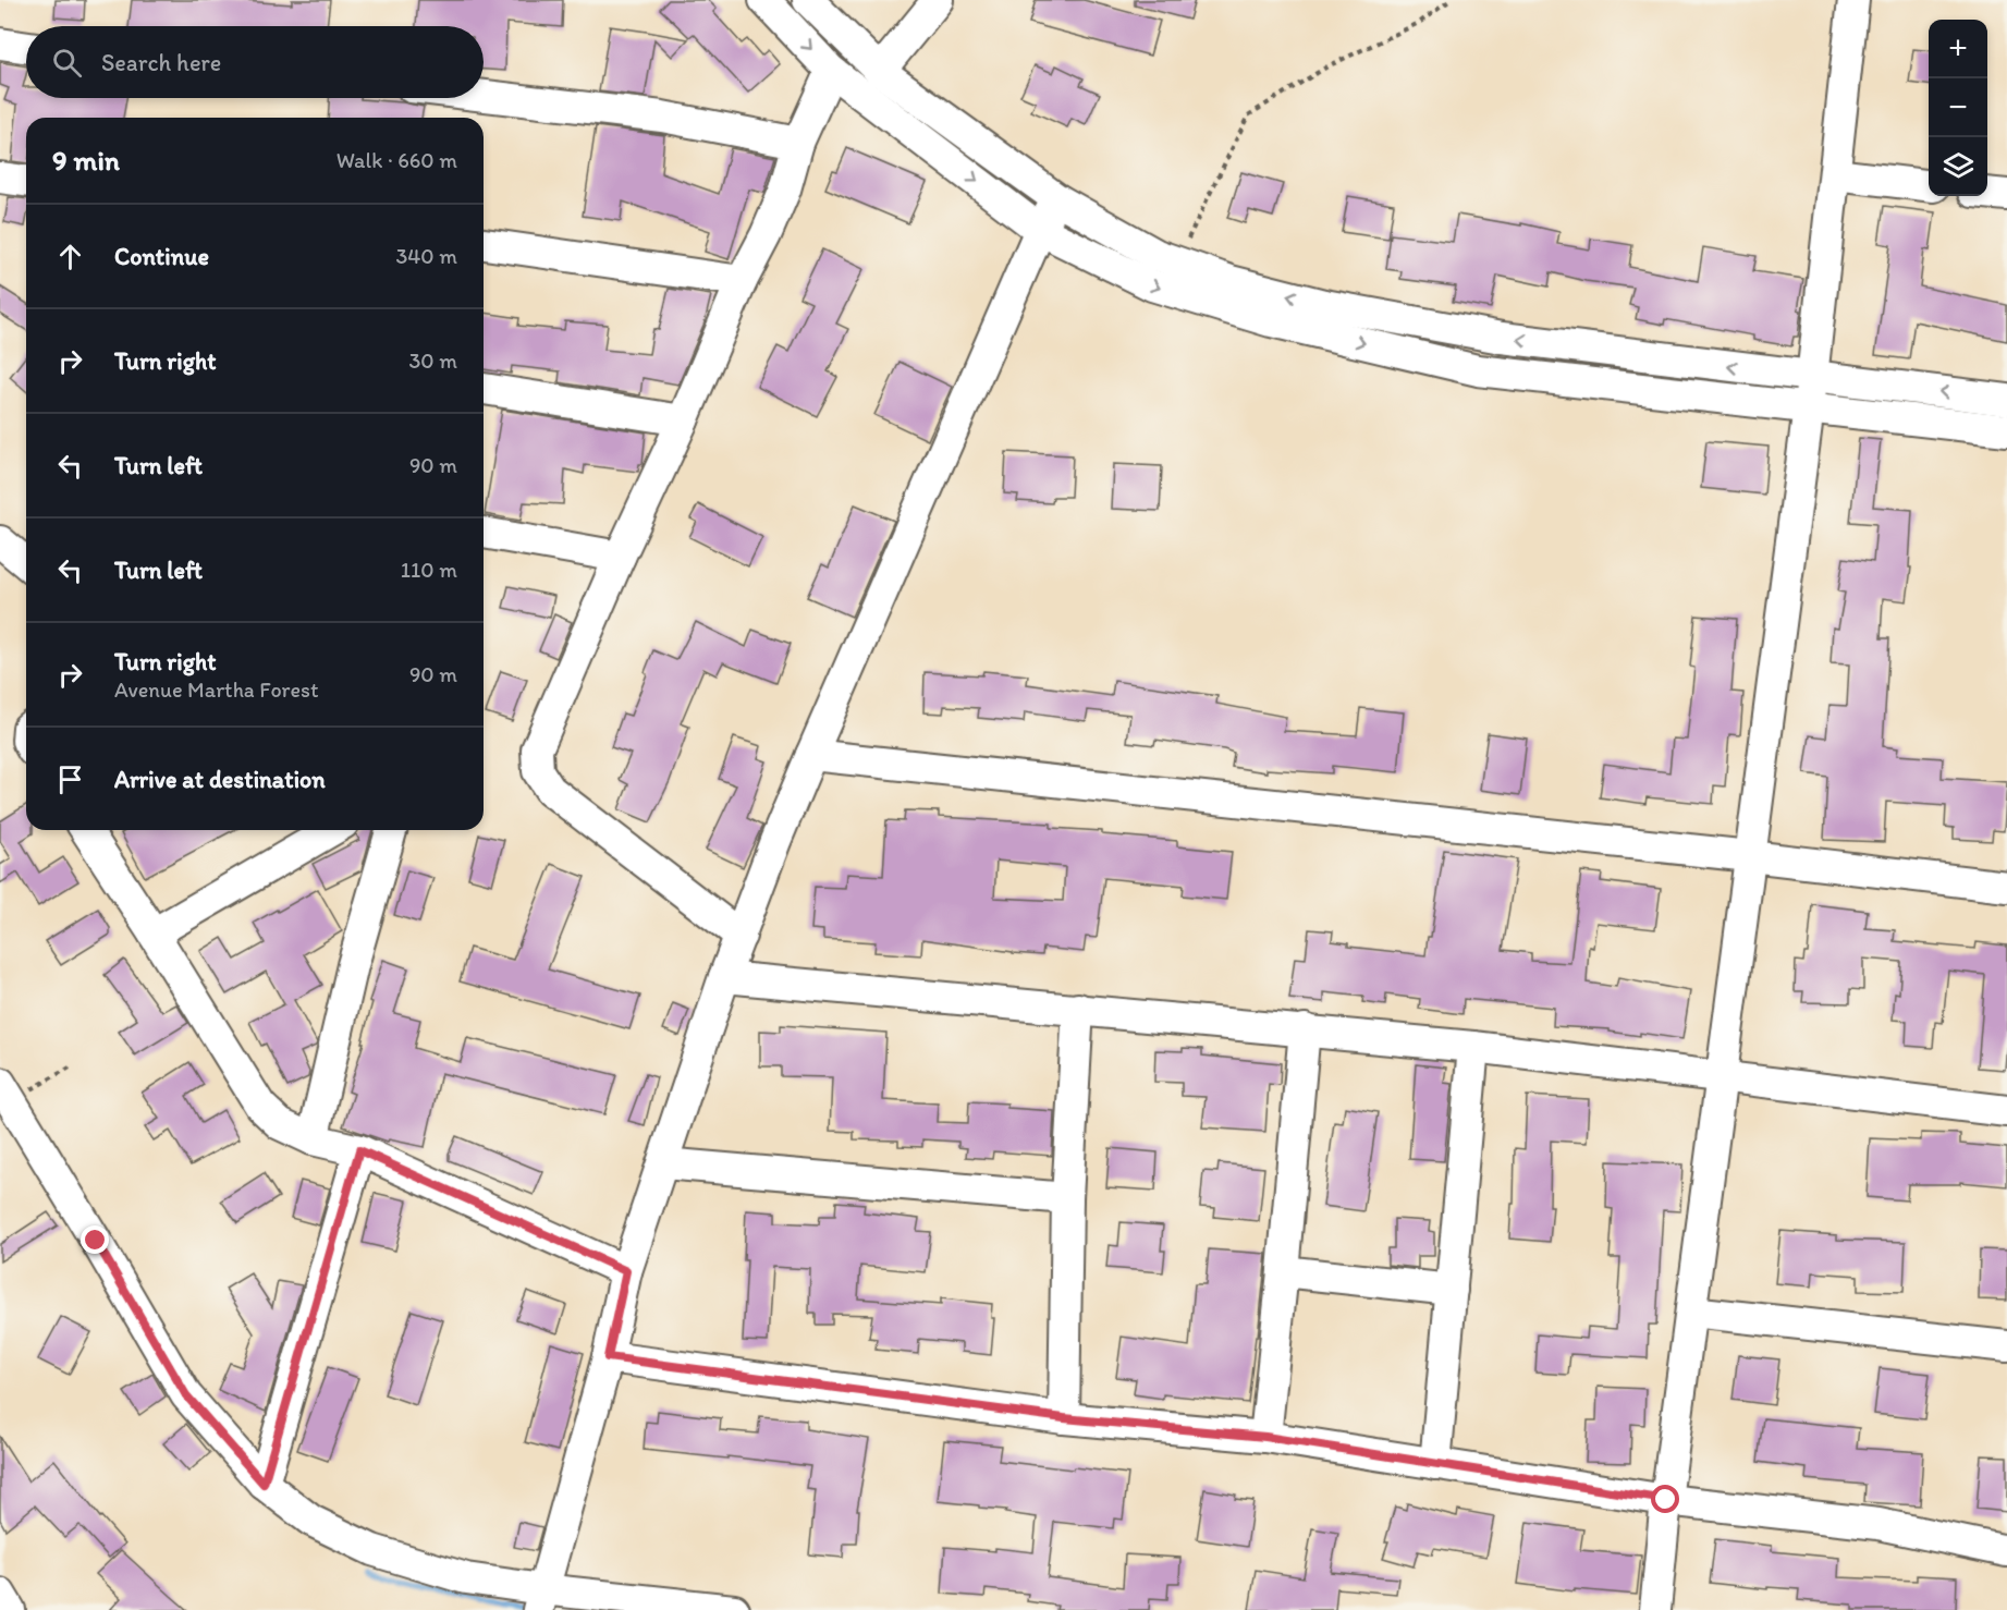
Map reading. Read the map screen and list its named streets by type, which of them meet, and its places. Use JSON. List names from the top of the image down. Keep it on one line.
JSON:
{"page":{"map_buttons":["+","−"],"search":"Search here","heading":["9 min","Walk · 660 m"],"list":[["Continue","340 m"],["Turn right","30 m"],["Turn left","90 m"],["Turn left","110 m"],["Turn right","Avenue Martha Forest","90 m"],"Arrive at destination"]}}
